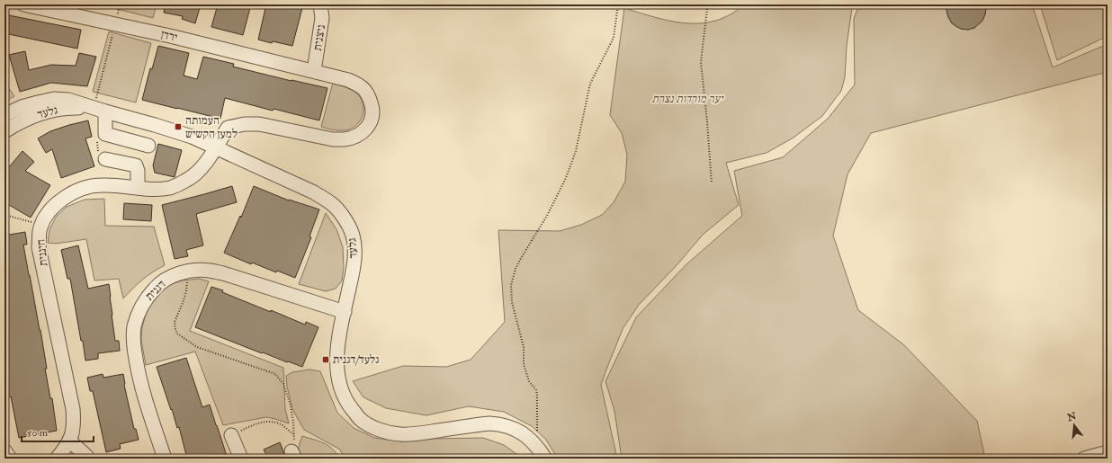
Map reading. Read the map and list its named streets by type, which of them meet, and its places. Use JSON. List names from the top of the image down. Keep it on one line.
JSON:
{"streets":{"street":["ירדן","ניצנית","גלעד","חיננית","דגנית"]},"crossings":[["ירדן","ניצנית"],["ירדן","גלעד"],["ירדן","חיננית"],["גלעד","חיננית"],["גלעד","דגנית"]],"parks":["יער מורדות נצרת"],"places":{"transit":["העמותה למען הקשיש","גלעד/דגנית"]},"scale_bar":"50 m","north":"top"}
